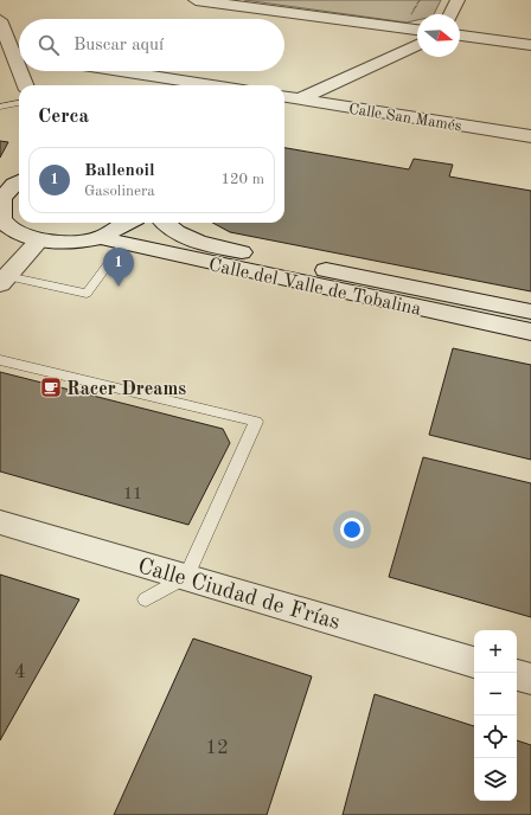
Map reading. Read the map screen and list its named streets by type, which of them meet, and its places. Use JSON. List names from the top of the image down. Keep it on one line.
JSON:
{"streets":{"street":["Calle San Mamés","Calle del Valle de Tobalina","Calle Ciudad de Frías"]},"places":{"cafe":["Racer Dreams"]},"house_numbers":["11","4","12"],"north":"right","page":{"search":"Buscar aquí","heading":"Cerca","list":[{"mark":"1","name":"Ballenoil","note":"Gasolinera","value":"120 m"}],"pins":"1","map_buttons":["+","−"]}}
